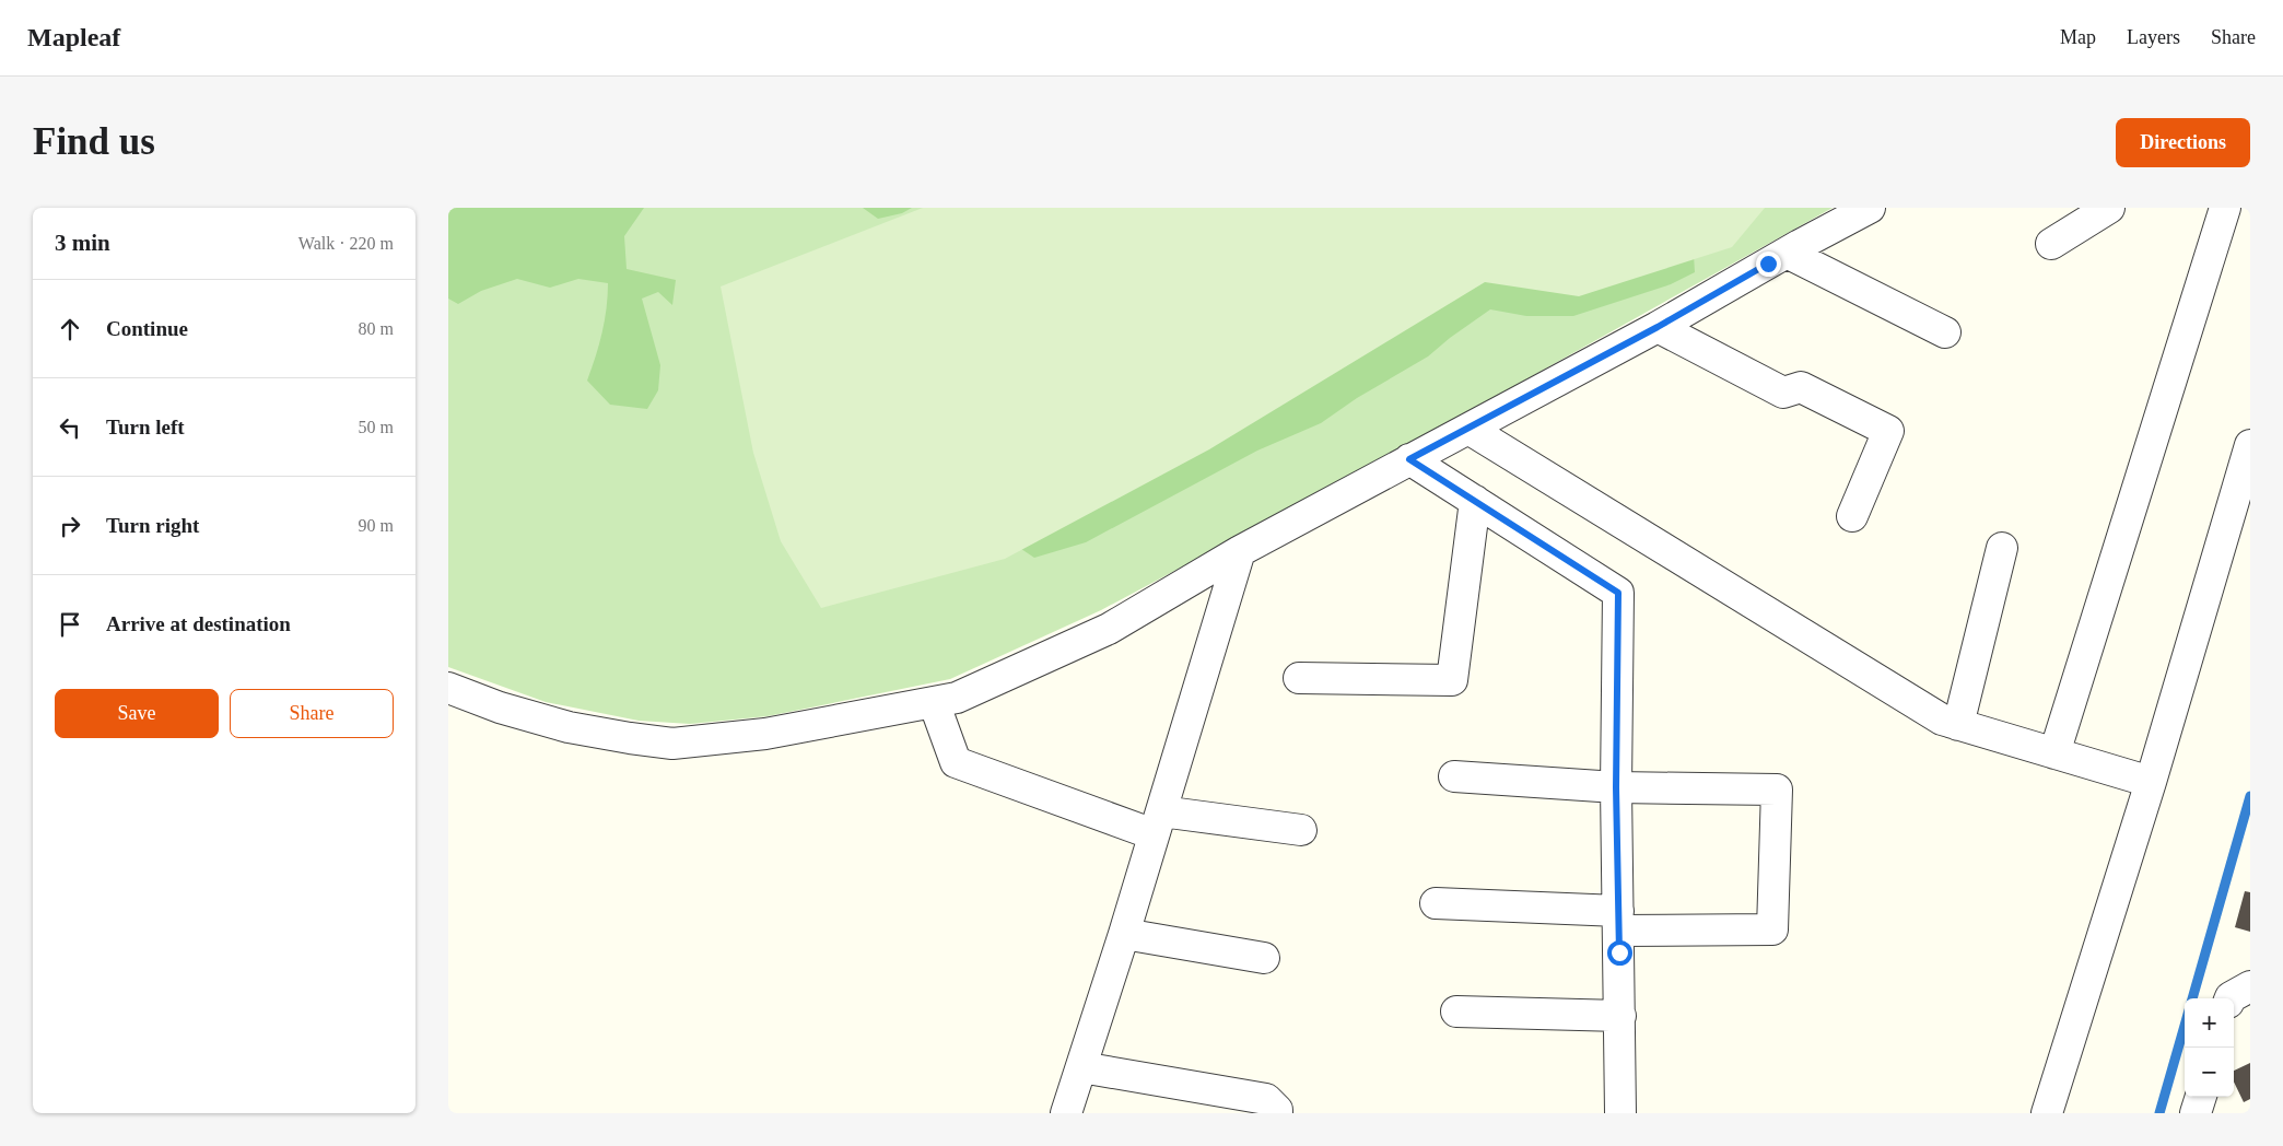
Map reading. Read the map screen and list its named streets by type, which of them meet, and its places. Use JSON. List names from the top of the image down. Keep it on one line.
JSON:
{"page":{"header":"Mapleaf","nav":["Map","Layers","Share"],"buttons":["Directions",["Save","Share"]],"title":"Find us","heading":["3 min","Walk · 220 m"],"list":[["Continue","80 m"],["Turn left","50 m"],["Turn right","90 m"],"Arrive at destination"],"map_buttons":["+","−"]}}
